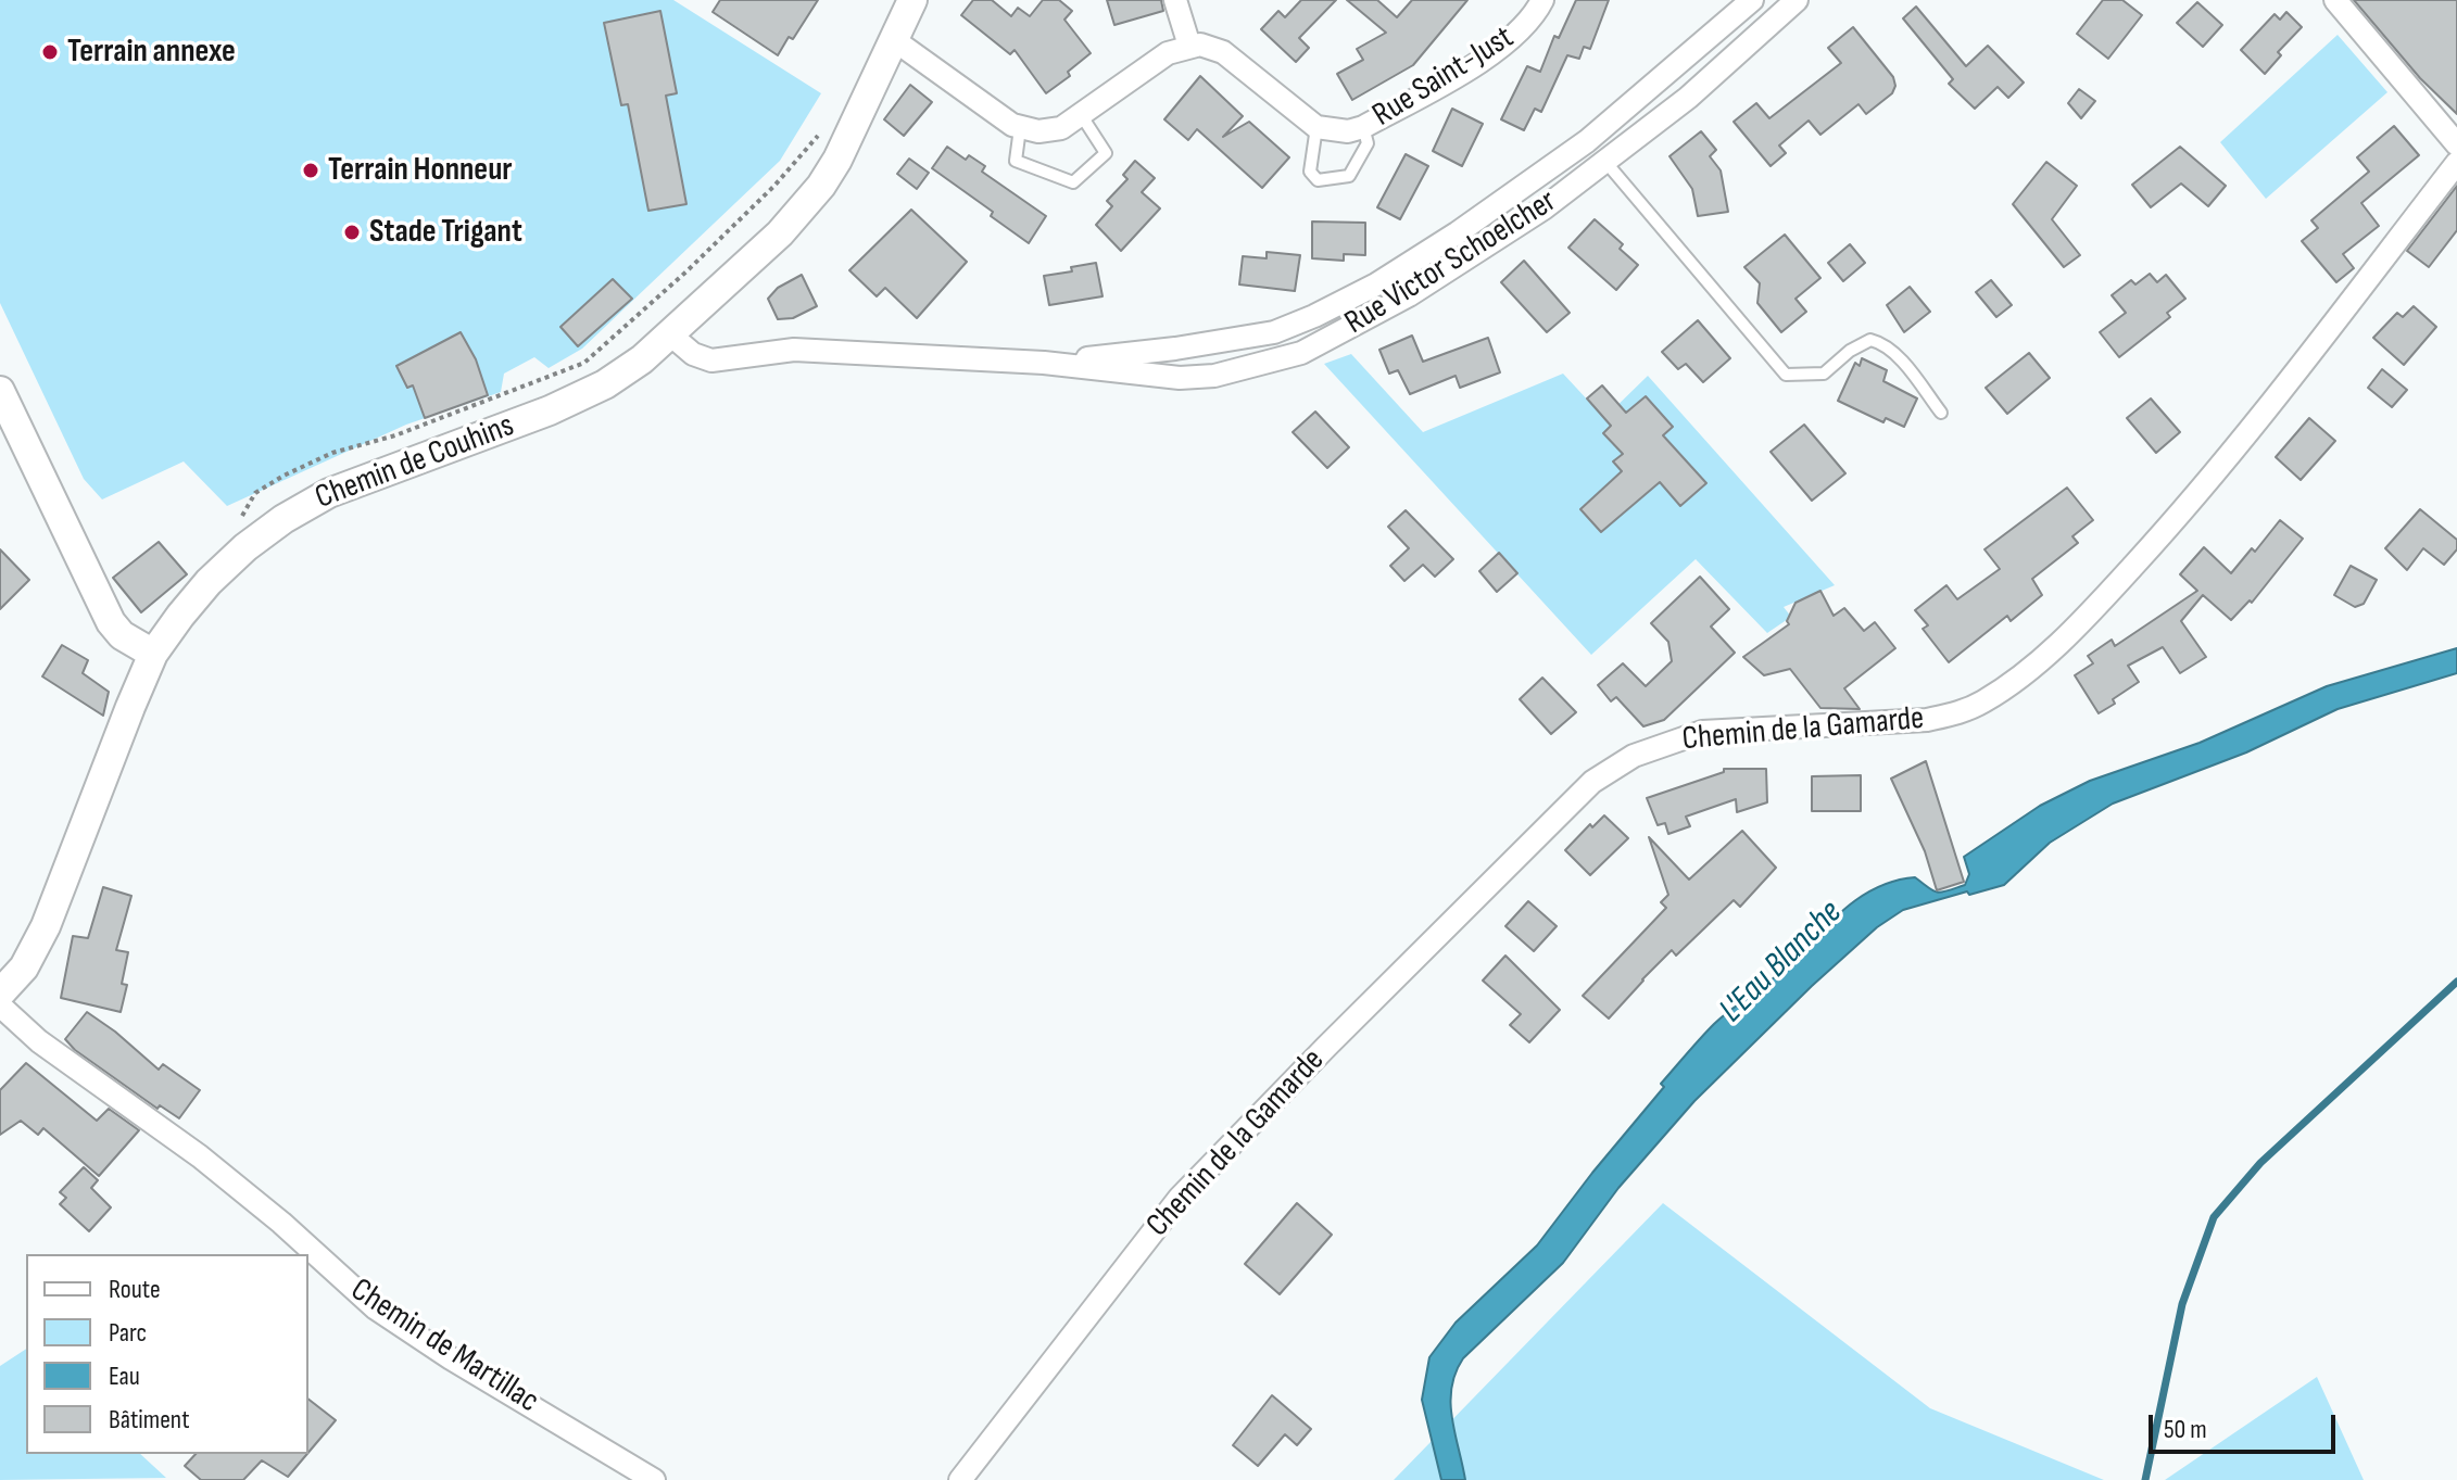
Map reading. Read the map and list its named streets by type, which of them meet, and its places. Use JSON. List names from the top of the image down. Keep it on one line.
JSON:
{"streets":{"street":["Rue Saint-Just","Rue Victor Schoelcher","Chemin de Couhins","Chemin de la Gamarde","Chemin de Martillac"]},"crossings":[["Rue Victor Schoelcher","Chemin de Couhins"]],"water":["L'Eau Blanche"],"places":["Terrain annexe","Terrain Honneur","Stade Trigant"],"legend":["Route","Parc","Eau","Bâtiment"],"scale_bar":"50 m"}
